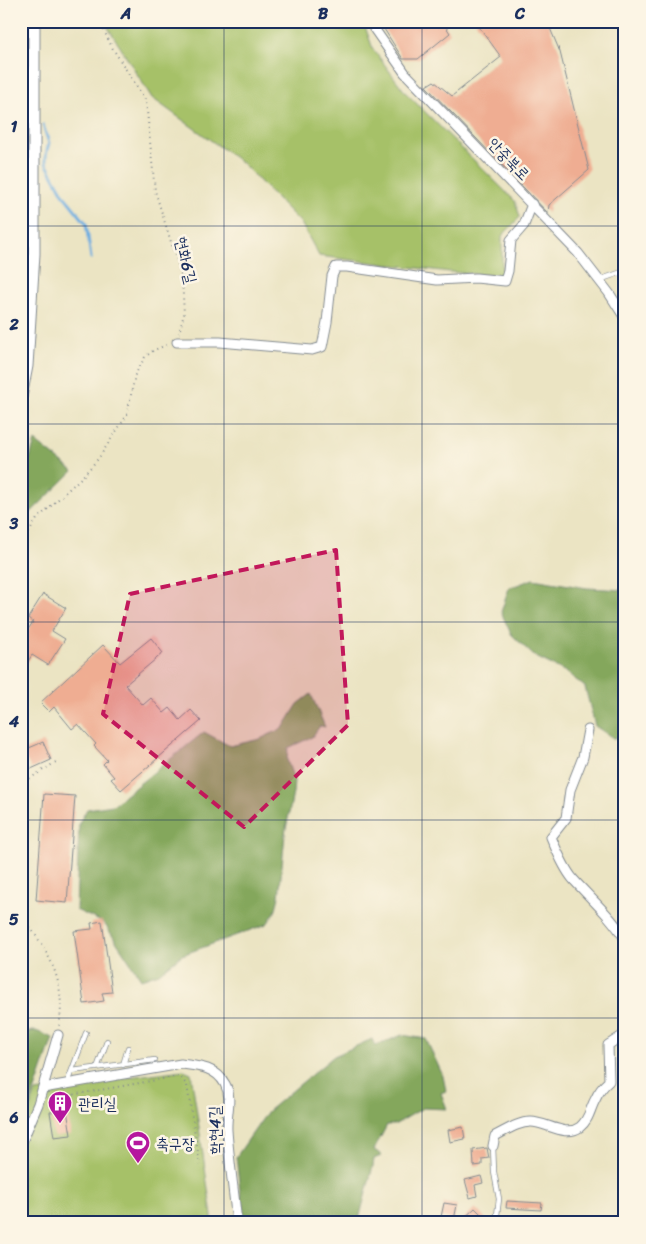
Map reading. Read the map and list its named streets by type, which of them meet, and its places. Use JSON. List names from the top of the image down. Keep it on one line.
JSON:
{"streets":{"street":["안중북로","학현4길"],"path":["현화6길"]},"places":{"building":["관리실"],"sports":["축구장"]},"grid":{"columns":["A","B","C"],"rows":["1","2","3","4","5","6"]}}
